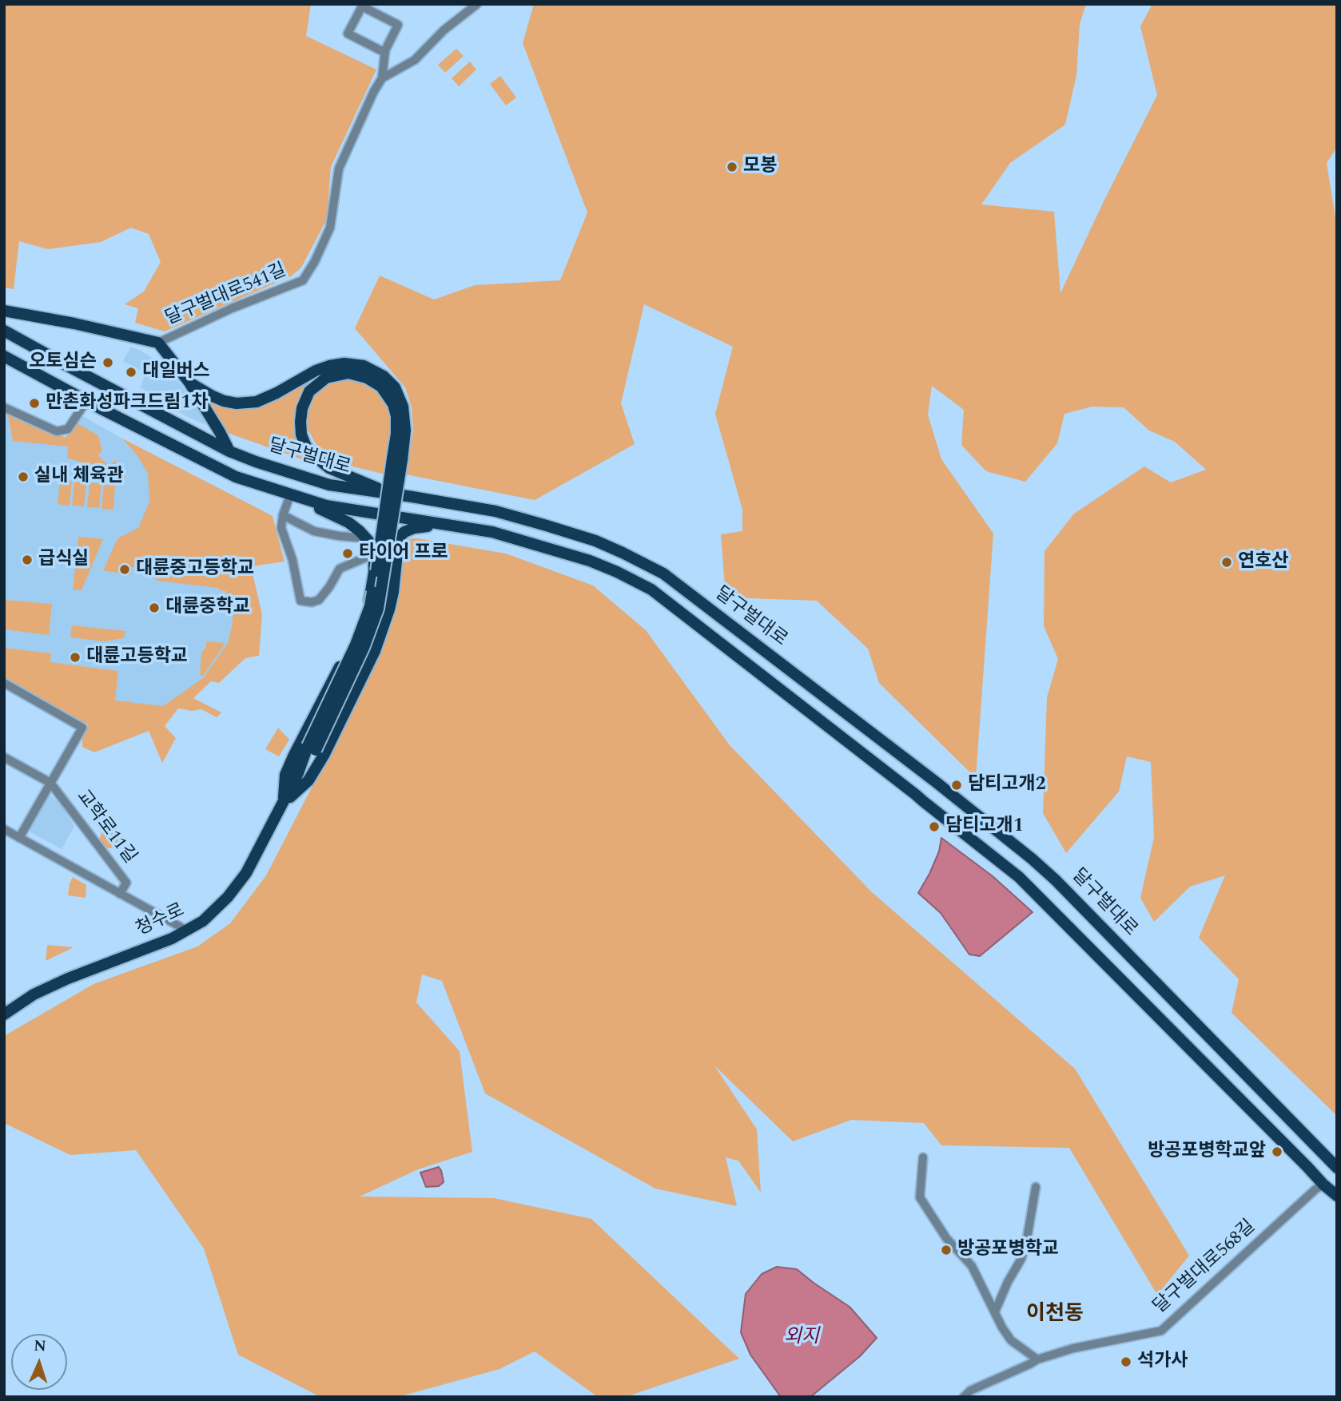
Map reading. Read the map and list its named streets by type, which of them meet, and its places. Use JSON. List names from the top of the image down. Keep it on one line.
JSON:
{"streets":{"main road":["달구벌대로","청수로"],"street":["달구벌대로541길","교학로11길","달구벌대로568길"]},"crossings":[["달구벌대로","달구벌대로568길"],["교학로11길","청수로"]],"districts":["이천동"],"water":["외지"],"places":["모봉","오토심슨","대일버스","만촌화성파크드림1차","실내 체육관","타이어 프로","급식실","연호산","대륜중고등학교","대륜중학교","대륜고등학교","담티고개2","담티고개1","방공포병학교앞","방공포병학교","석가사"],"north":"top"}
